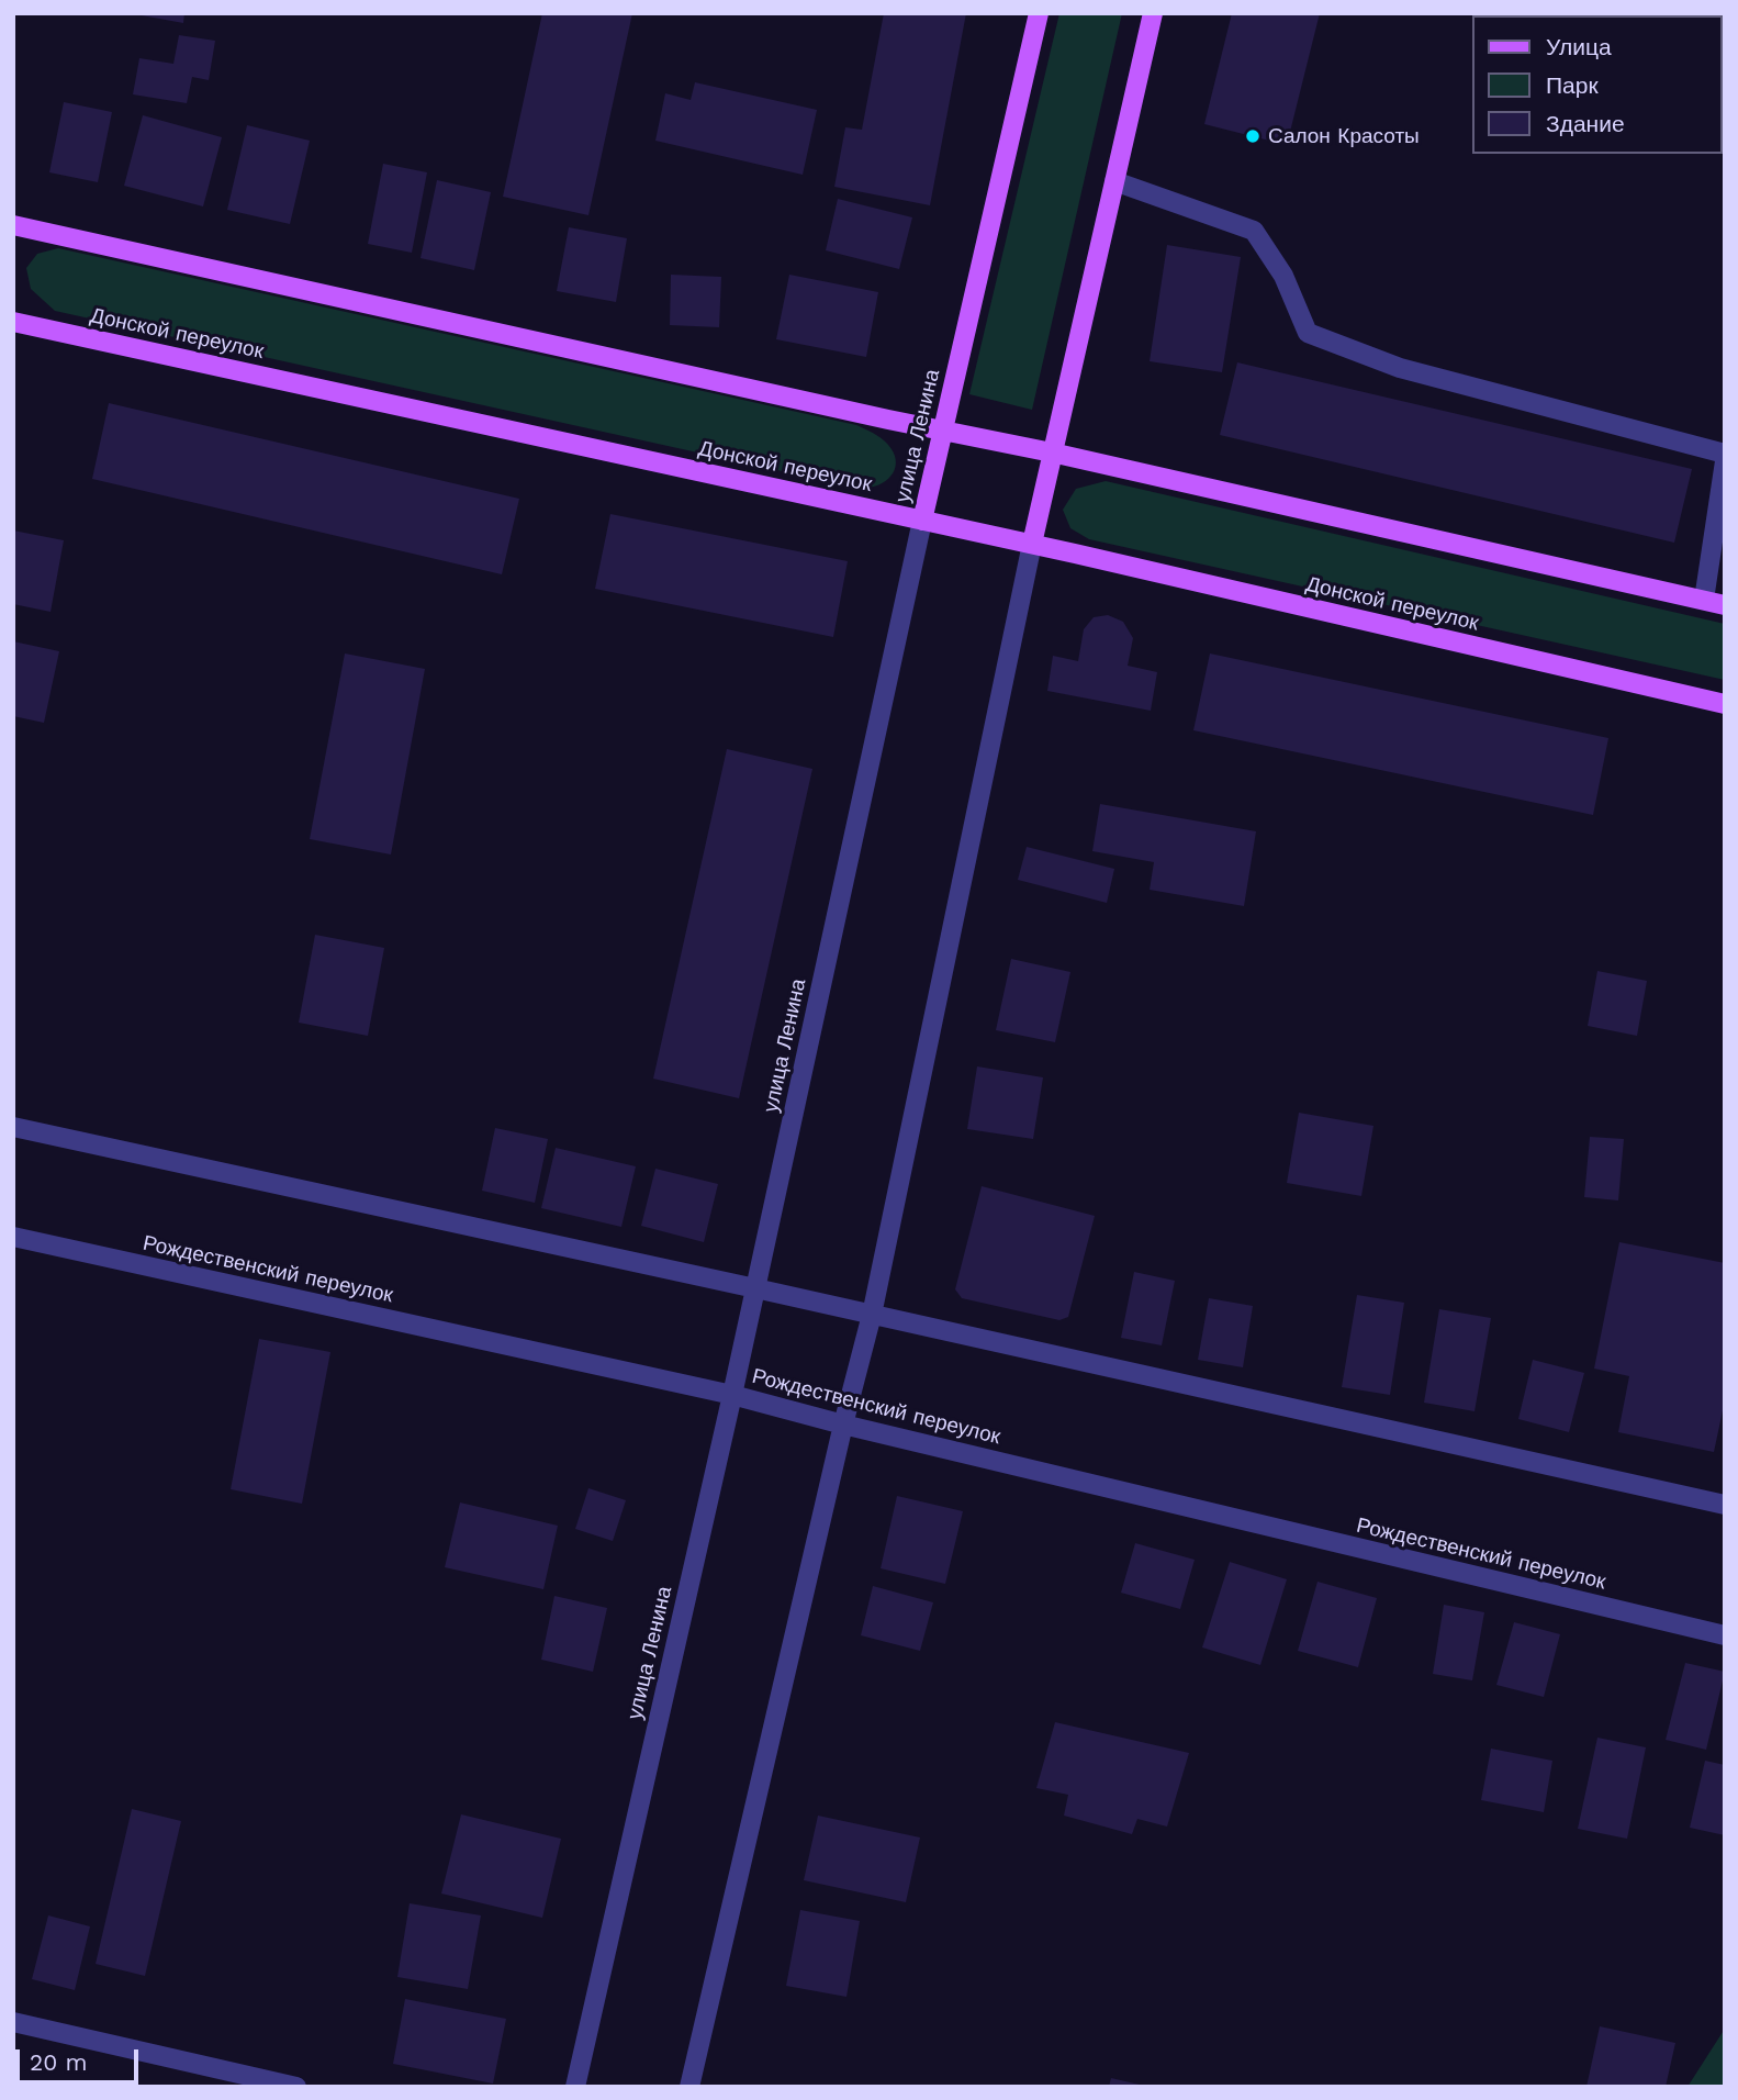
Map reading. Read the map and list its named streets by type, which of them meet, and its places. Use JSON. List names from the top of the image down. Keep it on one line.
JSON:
{"streets":{"main road":["Донской переулок","улица Ленина"],"street":["Рождественский переулок"]},"crossings":[["Донской переулок","улица Ленина"],["улица Ленина","Рождественский переулок"]],"places":["Салон Красоты"],"legend":["Улица","Парк","Здание"],"scale_bar":"20 m"}
